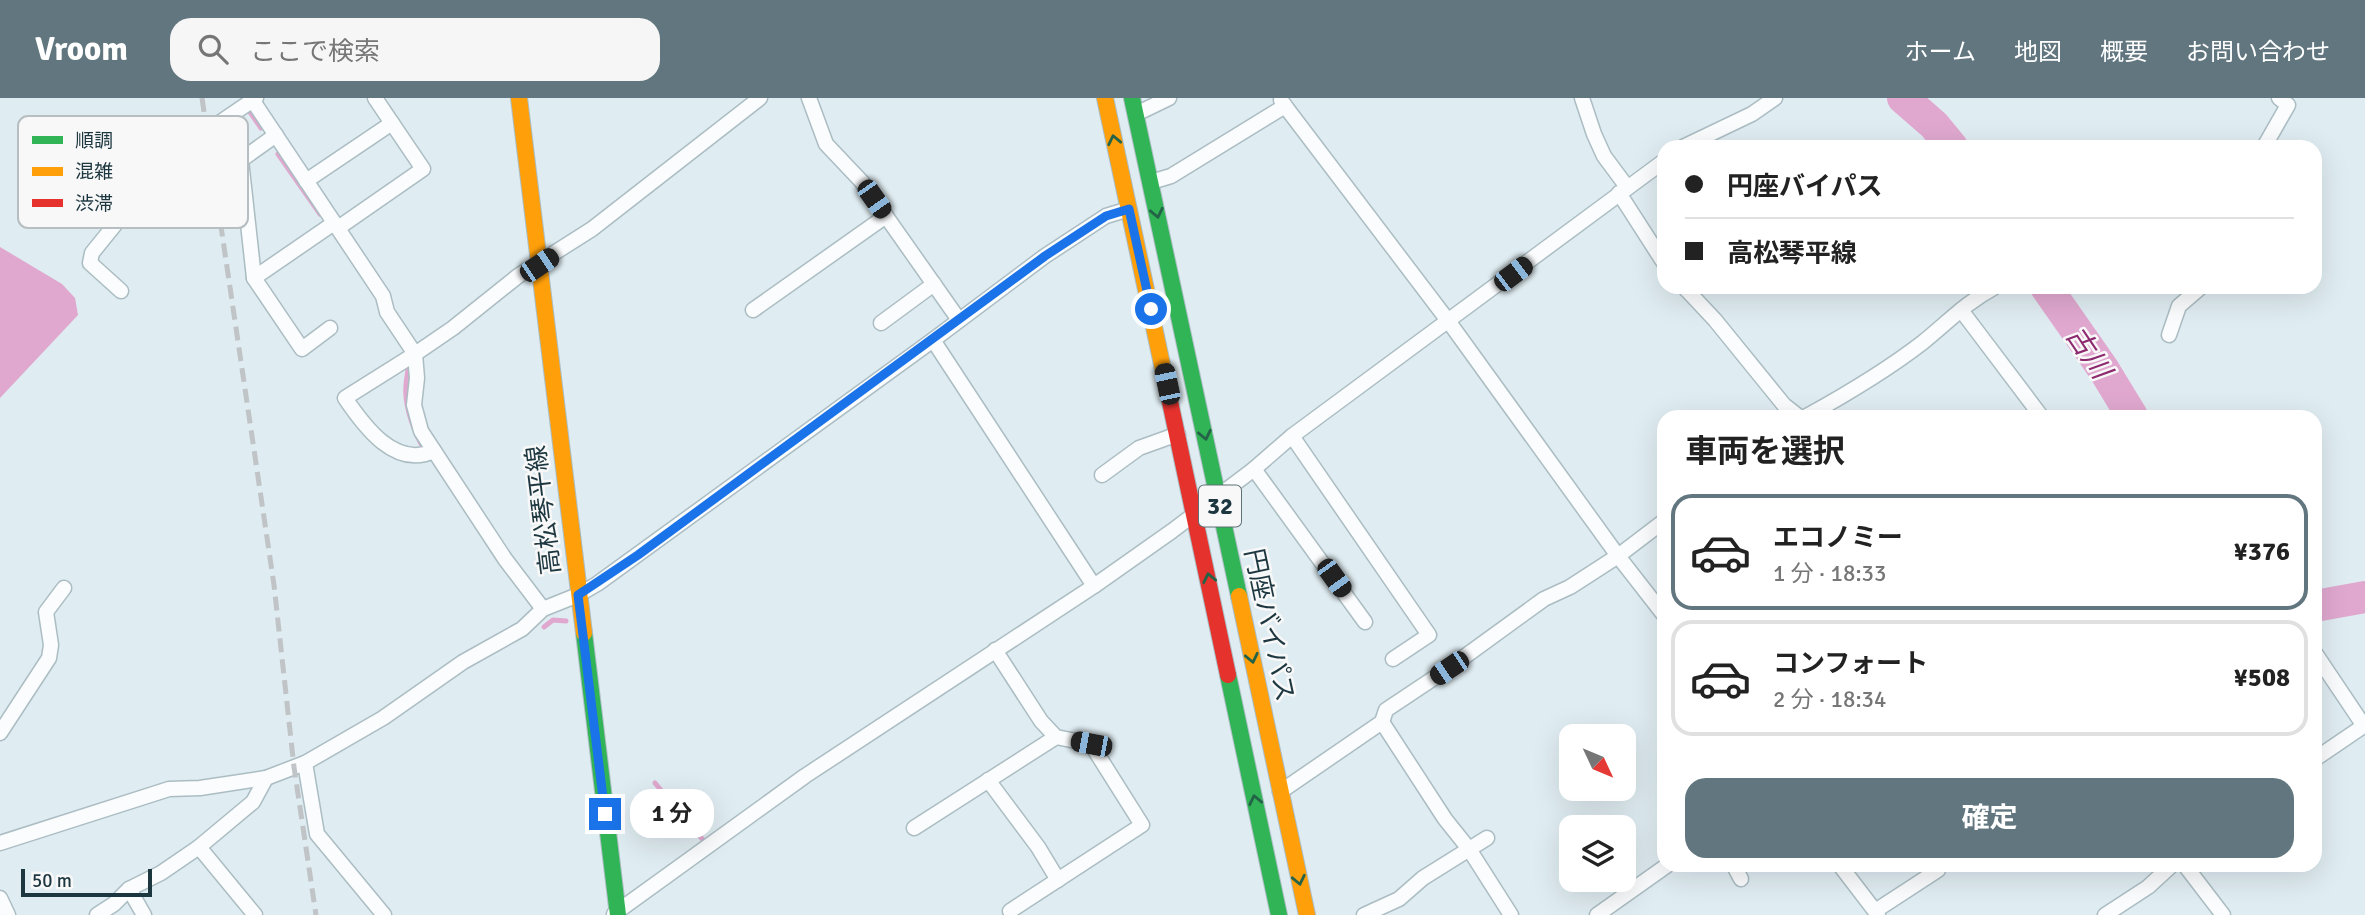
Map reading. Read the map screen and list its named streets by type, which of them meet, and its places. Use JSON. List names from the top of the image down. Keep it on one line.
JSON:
{"streets":{"main road":["32","高松琴平線","円座バイパス"]},"water":["古川"],"legend":["順調","混雑","渋滞"],"scale_bar":"50 m","north":"bottom right","page":{"header":"Vroom","search":"ここで検索","nav":["ホーム","地図","概要","お問い合わせ"],"banner":["円座バイパス","高松琴平線"],"heading":"車両を選択","list":[{"name":"エコノミー","note":"1 分 · 18:33","value":"¥376"},{"name":"コンフォート","note":"2 分 · 18:34","value":"¥508"}],"buttons":"確定","bubble":"1 分","scale":"50 m"}}
